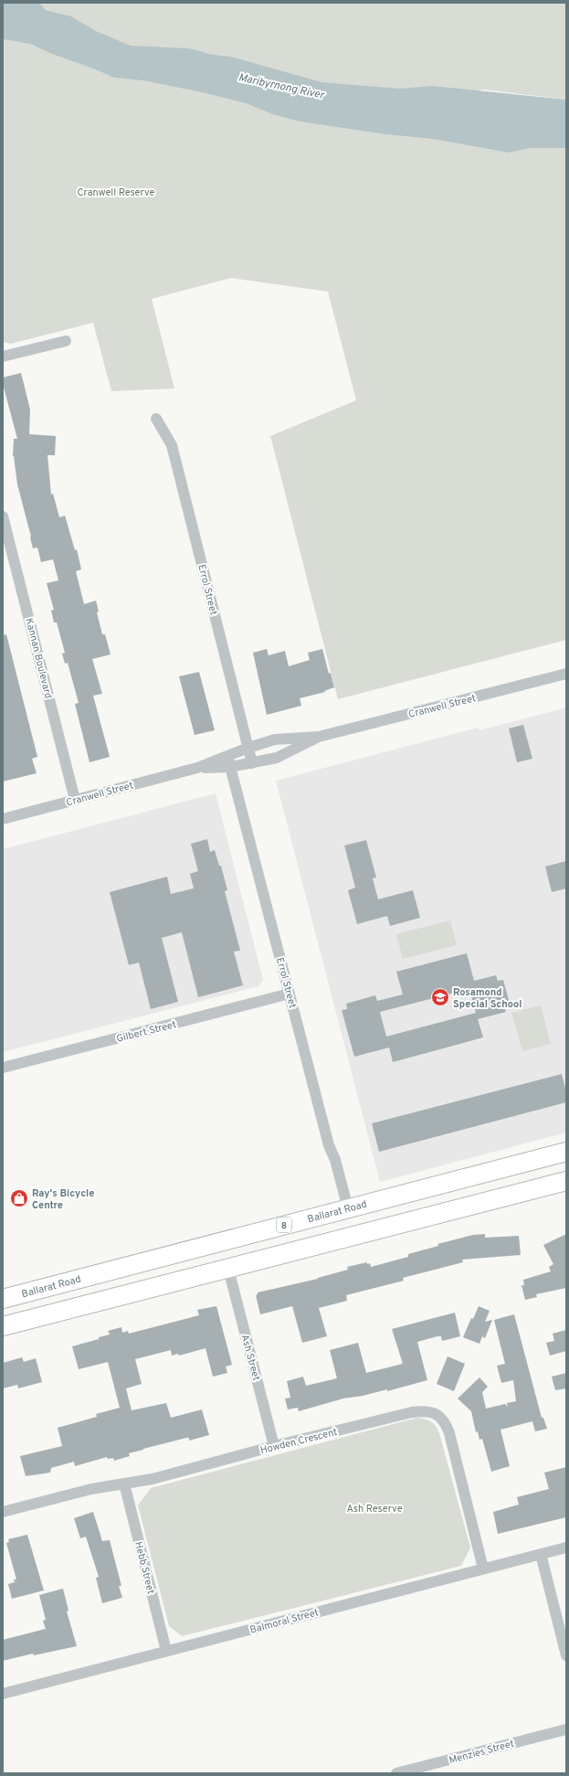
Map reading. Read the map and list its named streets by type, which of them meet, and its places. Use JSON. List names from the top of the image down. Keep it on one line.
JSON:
{"streets":{"highway":["Ballarat Road","8"],"street":["Errol Street","Kannan Boulevard","Cranwell Street","Gilbert Street","Ash Street","Howden Crescent","Hebb Street","Balmoral Street","Menzies Street"]},"crossings":[["Errol Street","Cranwell Street"],["Errol Street","Gilbert Street"],["Errol Street","Ballarat Road"],["Kannan Boulevard","Cranwell Street"],["Ash Street","Howden Crescent"],["Howden Crescent","Hebb Street"],["Howden Crescent","Balmoral Street"],["Hebb Street","Balmoral Street"]],"water":["Maribyrnong River"],"parks":["Cranwell Reserve","Ash Reserve"],"places":{"school or university":["Rosamond Special School"],"shop":["Ray's Bicycle Centre"]}}
